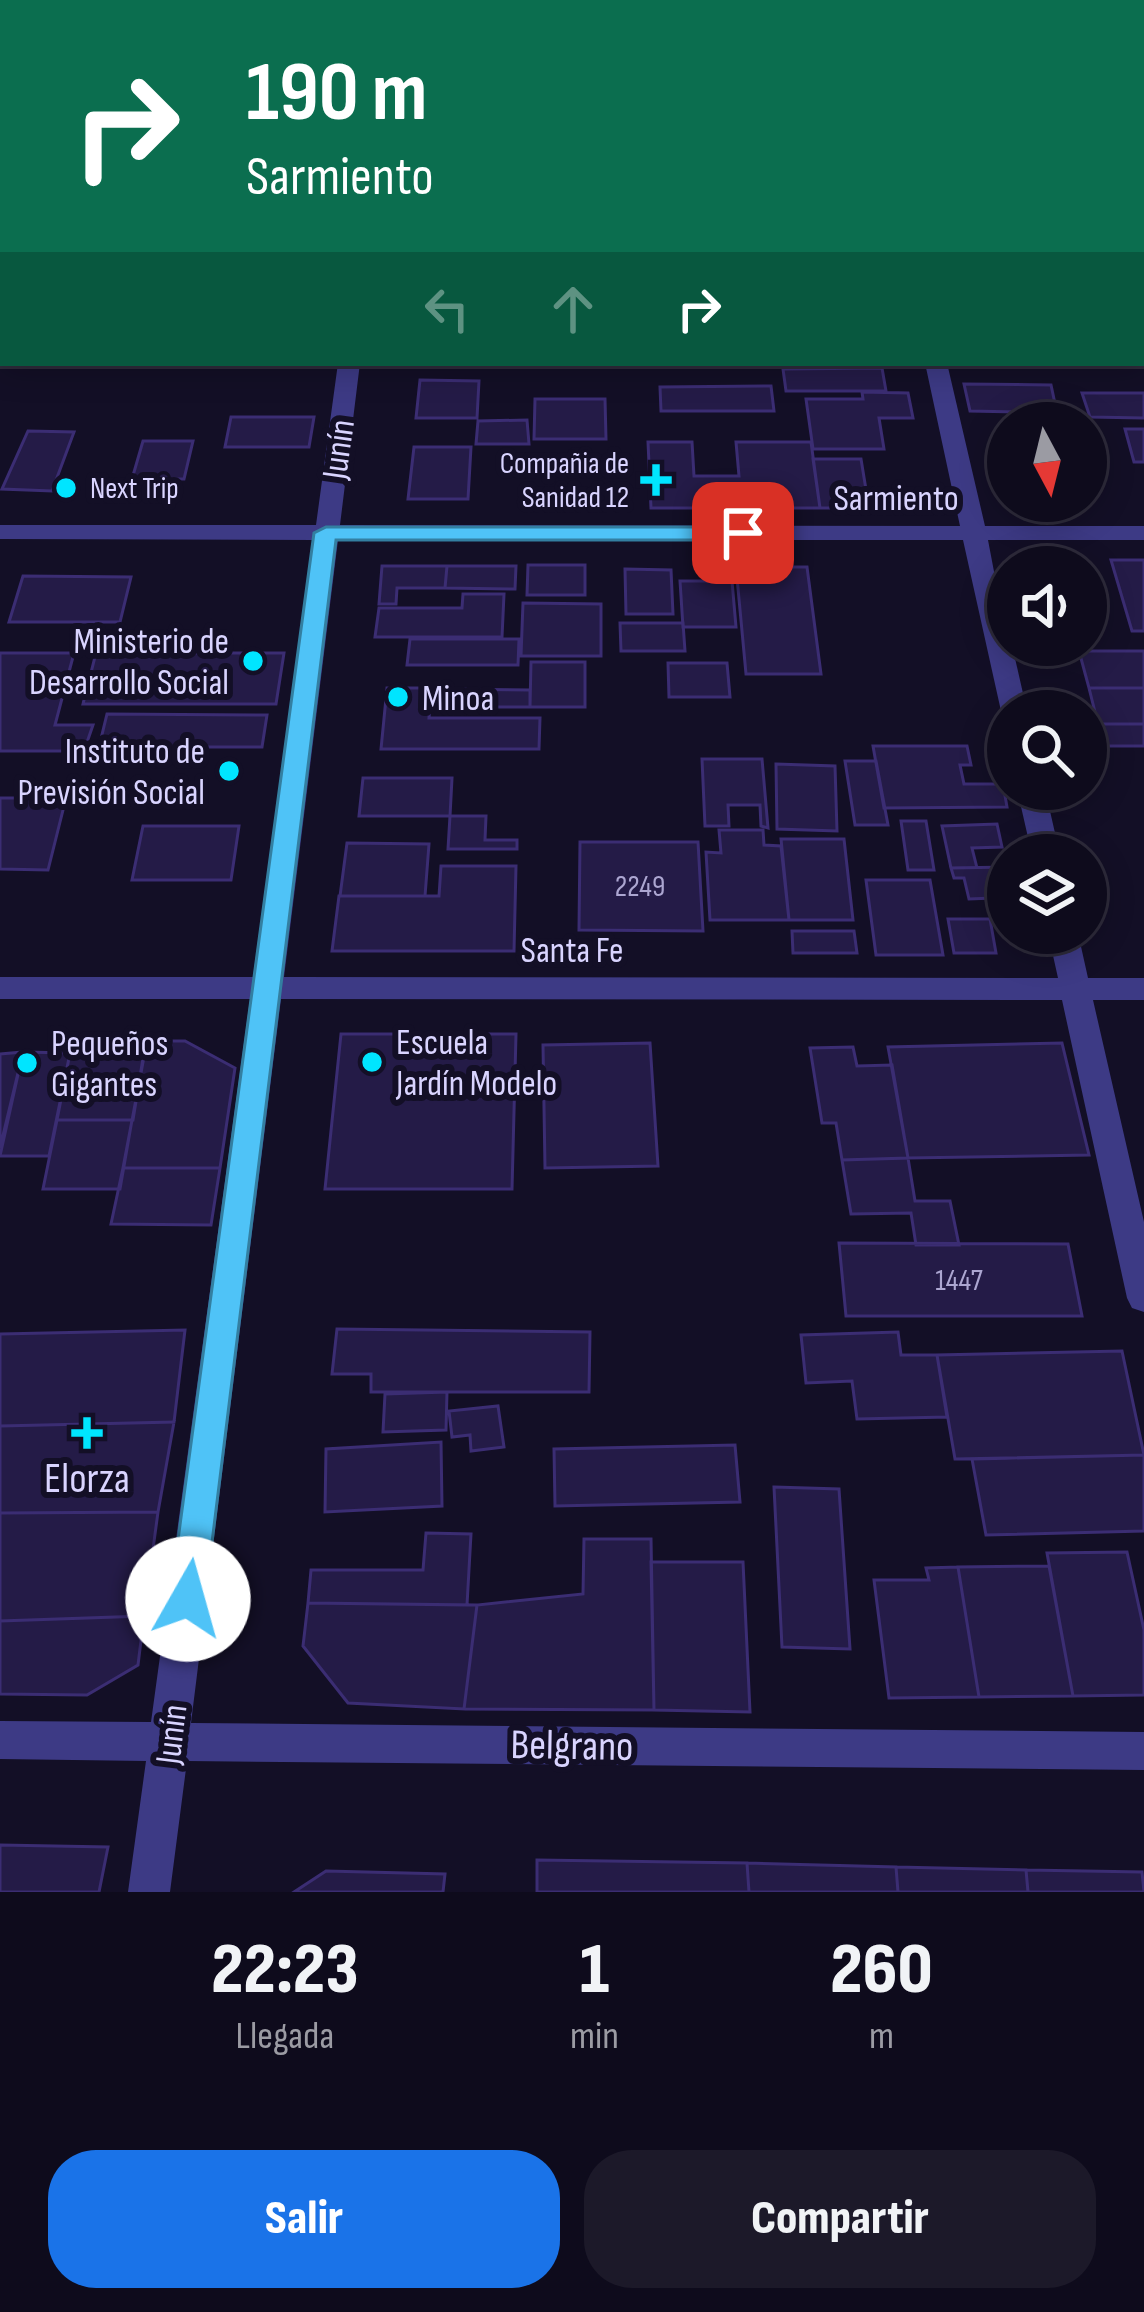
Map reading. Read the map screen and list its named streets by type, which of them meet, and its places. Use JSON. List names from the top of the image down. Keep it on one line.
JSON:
{"streets":{"street":["Junín","Sarmiento","Santa Fe","Belgrano"]},"crossings":[["Junín","Sarmiento"],["Junín","Santa Fe"],["Junín","Belgrano"]],"places":{"health":["Compañia de Sanidad 12","Elorza"],"other":["Next Trip","Ministerio de Desarrollo Social","Minoa","Instituto de Previsión Social","Escuela Jardín Modelo","Pequeños Gigantes"]},"house_numbers":["2249","1447"],"north":"bottom","page":{"turn":["190 m","Sarmiento"],"eta":["22:23","Llegada","1","min","260","m"],"buttons":["Salir","Compartir"]}}
